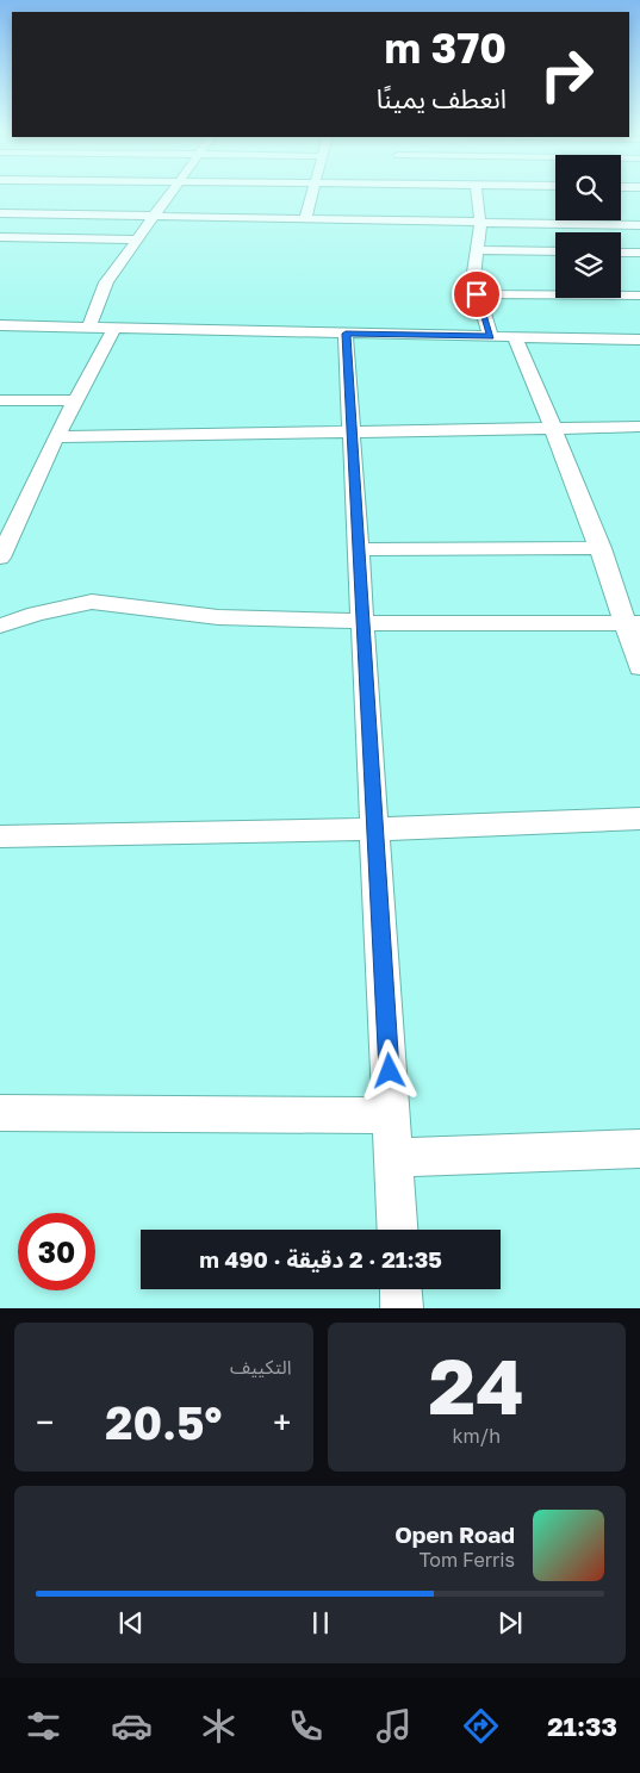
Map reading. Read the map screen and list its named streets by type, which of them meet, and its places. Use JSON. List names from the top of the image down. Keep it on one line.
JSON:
{"page":{"turn":["370 m","انعطف يمينًا"],"limit":"30","trip":"21:35 · 2 دقيقة · 490 m","tile":[["24","km/h"],"التكييف"],"heat":["−","20.5°","+"],"song":["Open Road","Tom Ferris"],"tabs":"21:33"}}
